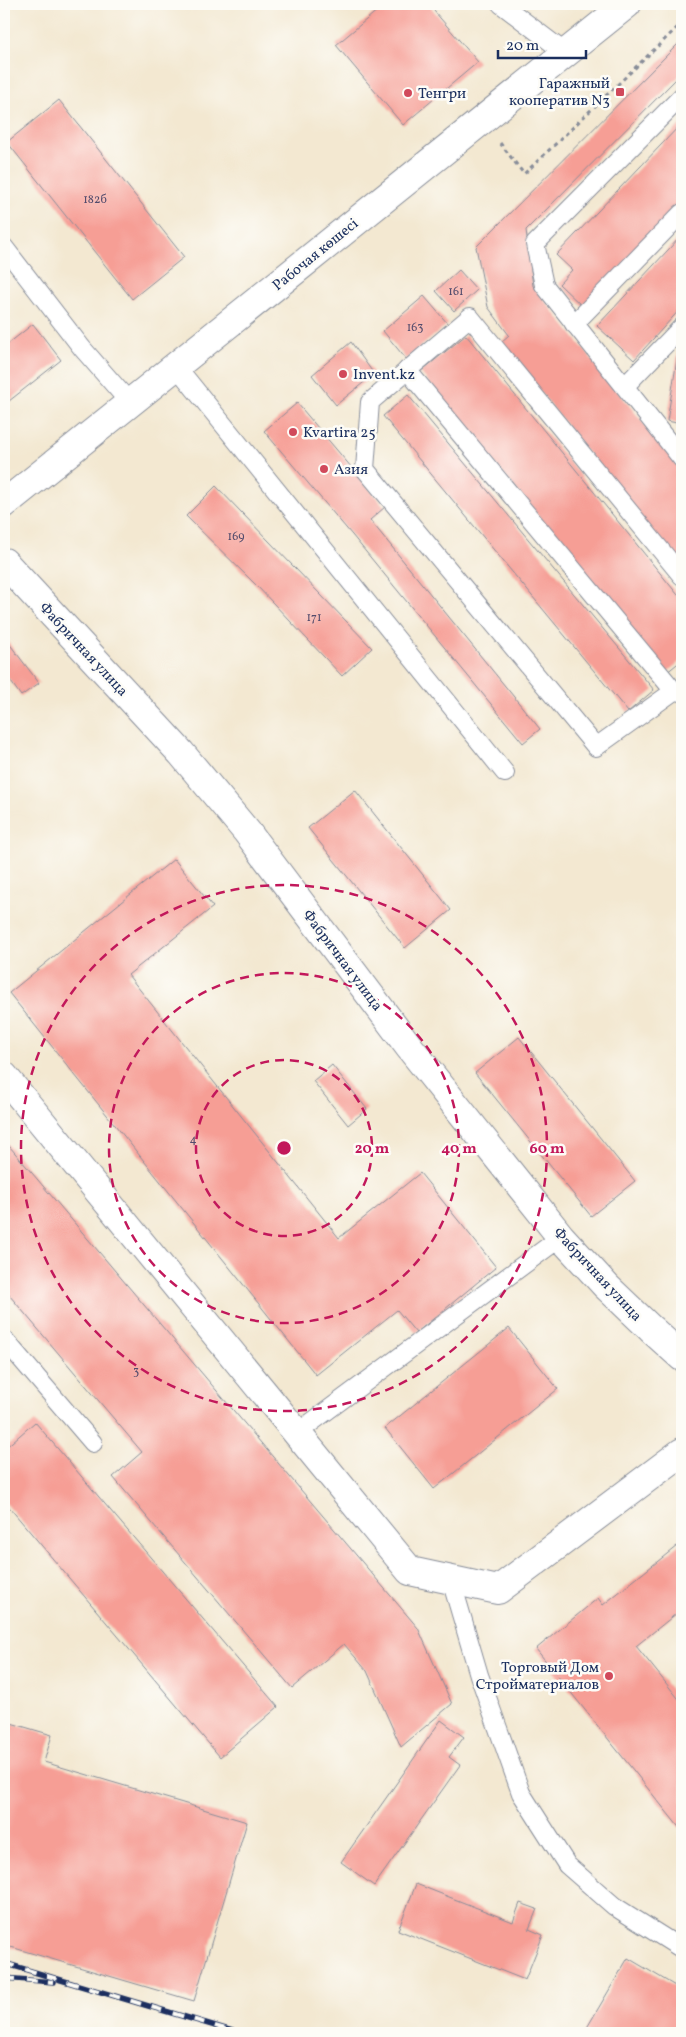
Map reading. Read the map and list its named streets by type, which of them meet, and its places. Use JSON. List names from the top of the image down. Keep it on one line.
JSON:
{"streets":{"street":["Рабочая көшесі","Фабричная улица"]},"places":{"transit":["Гаражный кооператив N3"],"other":["Тенгри","Invent.kz","Kvartira 25","Азия","Торговый Дом Стройматериалов"]},"house_numbers":["182б","161","163","169","171","4","3"],"scale_bar":"20 m","rings":["20 m","40 m","60 m"]}
